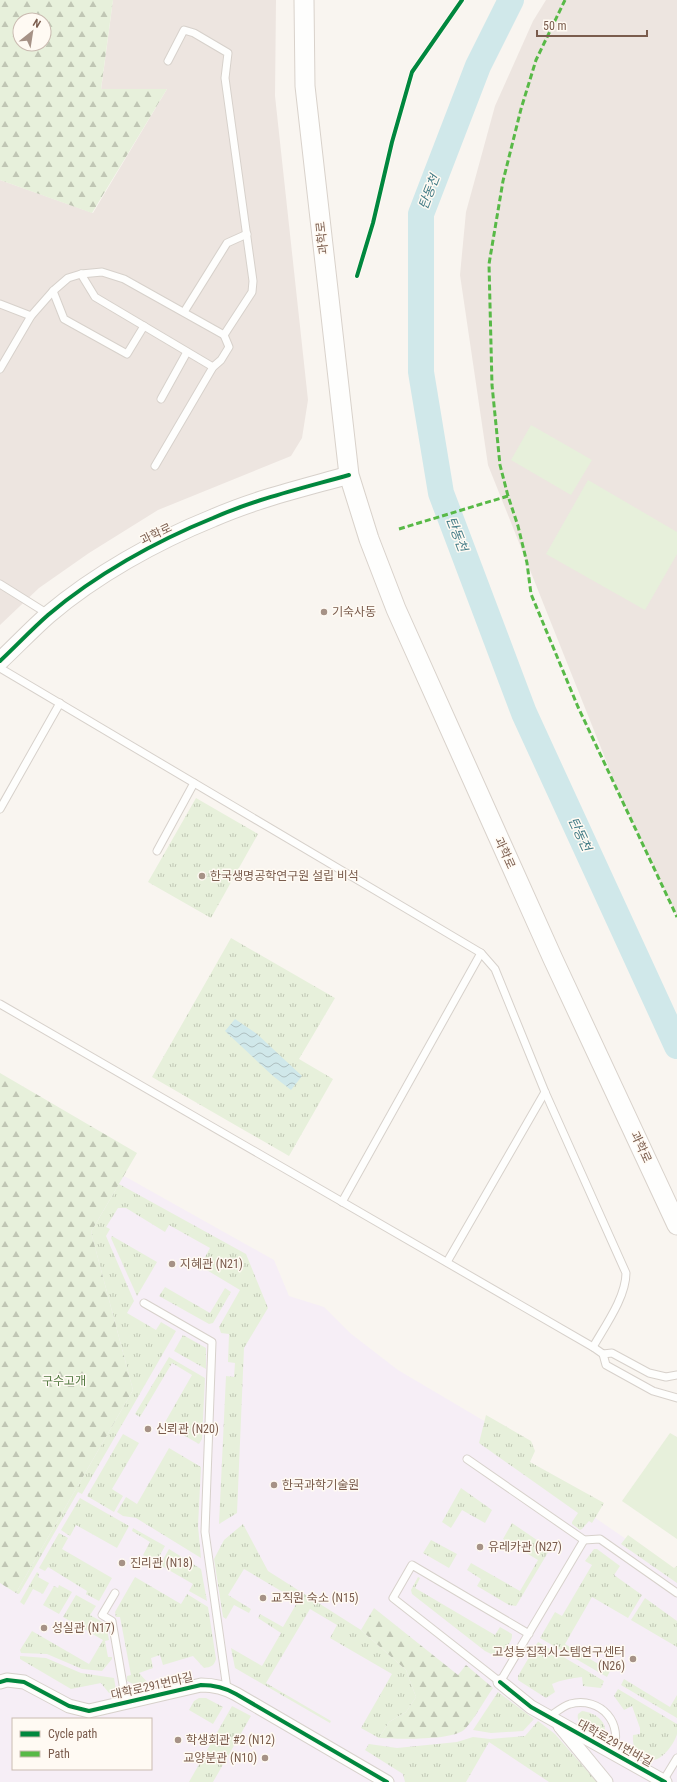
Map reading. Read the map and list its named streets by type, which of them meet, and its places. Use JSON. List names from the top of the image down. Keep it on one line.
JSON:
{"streets":{"main road":["과학로"],"street":["대학로291번마길","대학로291번바길"]},"water":["탄동천"],"parks":["구수고개"],"places":["기숙사동","한국생명공학연구원 설립 비석","지혜관 (N21)","신뢰관 (N20)","한국과학기술원","유레카관 (N27)","진리관 (N18)","교직원 숙소 (N15)","성실관 (N17)","고성능집적시스템연구센터 (N26)","학생회관 #2 (N12)","교양분관 (N10)"],"legend":["Cycle path","Path"],"scale_bar":"50 m","north":"top right"}
